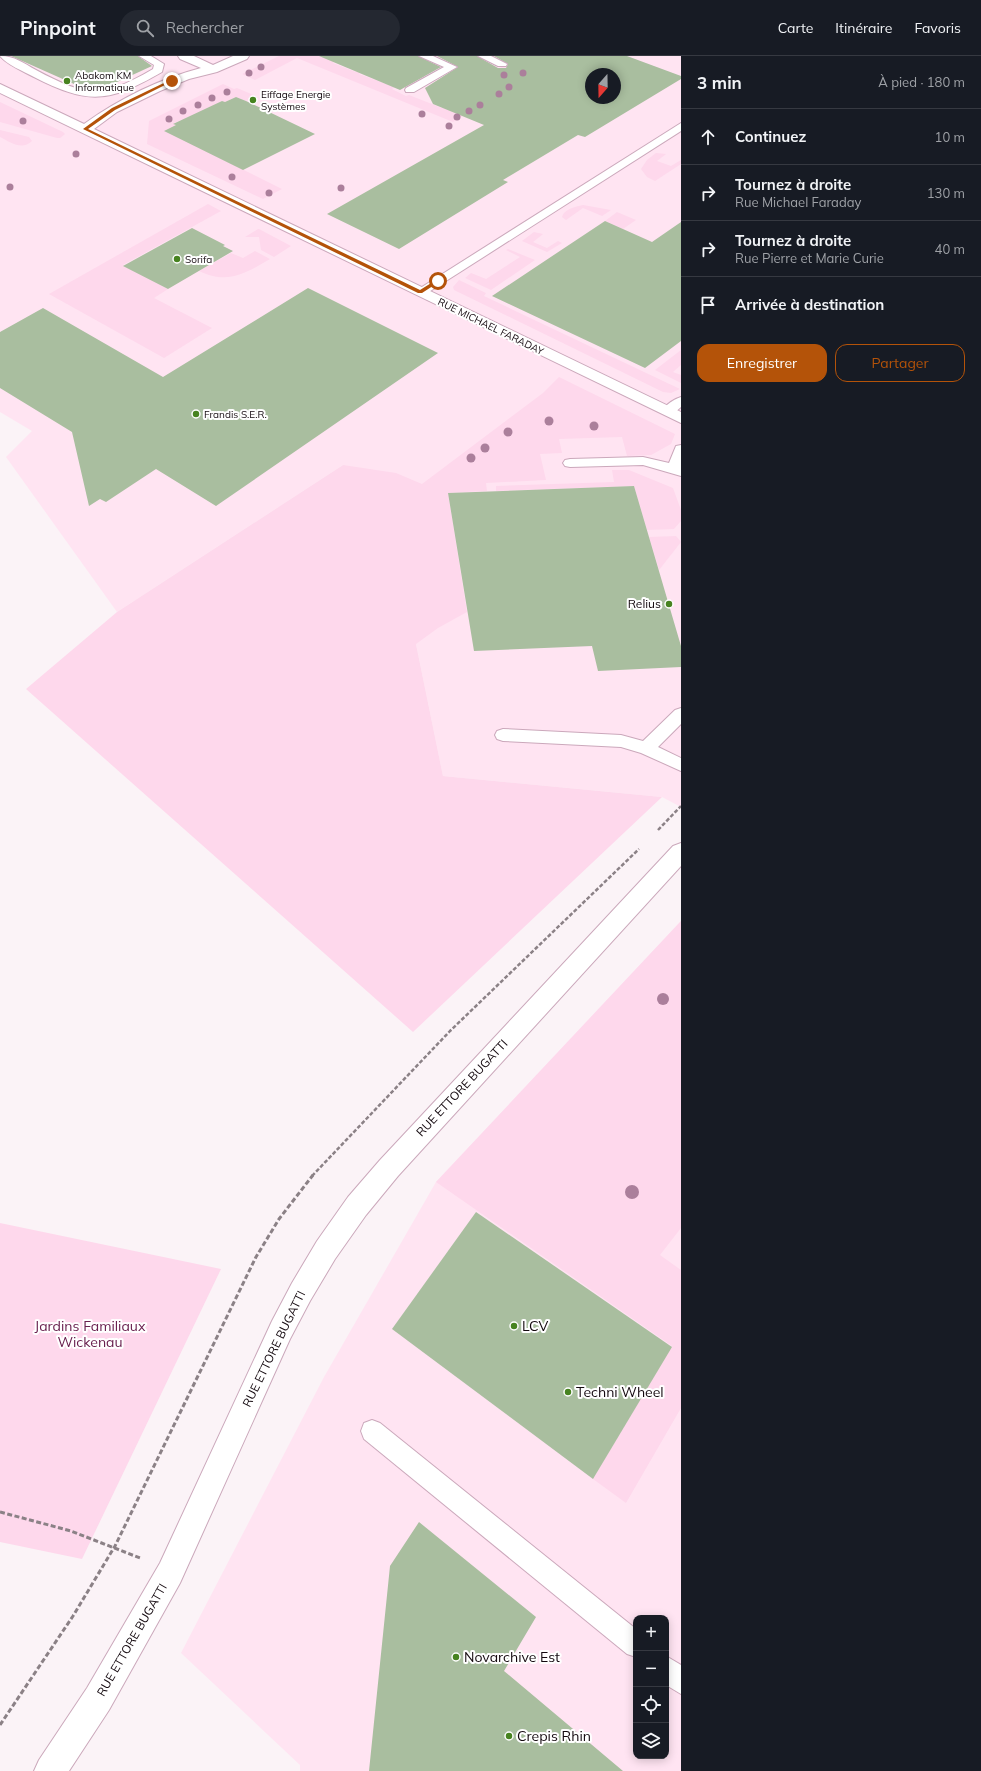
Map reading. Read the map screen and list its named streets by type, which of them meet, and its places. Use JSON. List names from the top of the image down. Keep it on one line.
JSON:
{"streets":{"street":["RUE MICHAEL FARADAY","RUE ETTORE BUGATTI"]},"parks":["Jardins Familiaux Wickenau"],"places":["Abakom KM Informatique","Eiffage Energie Systèmes","Sorifa","Frandis S.E.R.","Relius","LCV","Techni Wheel","Novarchive Est","Crepis Rhin"],"north":"bottom","page":{"header":"Pinpoint","search":"Rechercher","nav":["Carte","Itinéraire","Favoris"],"heading":["3 min","À pied · 180 m"],"list":[["Continuez","10 m"],["Tournez à droite","Rue Michael Faraday","130 m"],["Tournez à droite","Rue Pierre et Marie Curie","40 m"],"Arrivée à destination"],"buttons":["Enregistrer","Partager"],"map_buttons":["+","−"]}}
